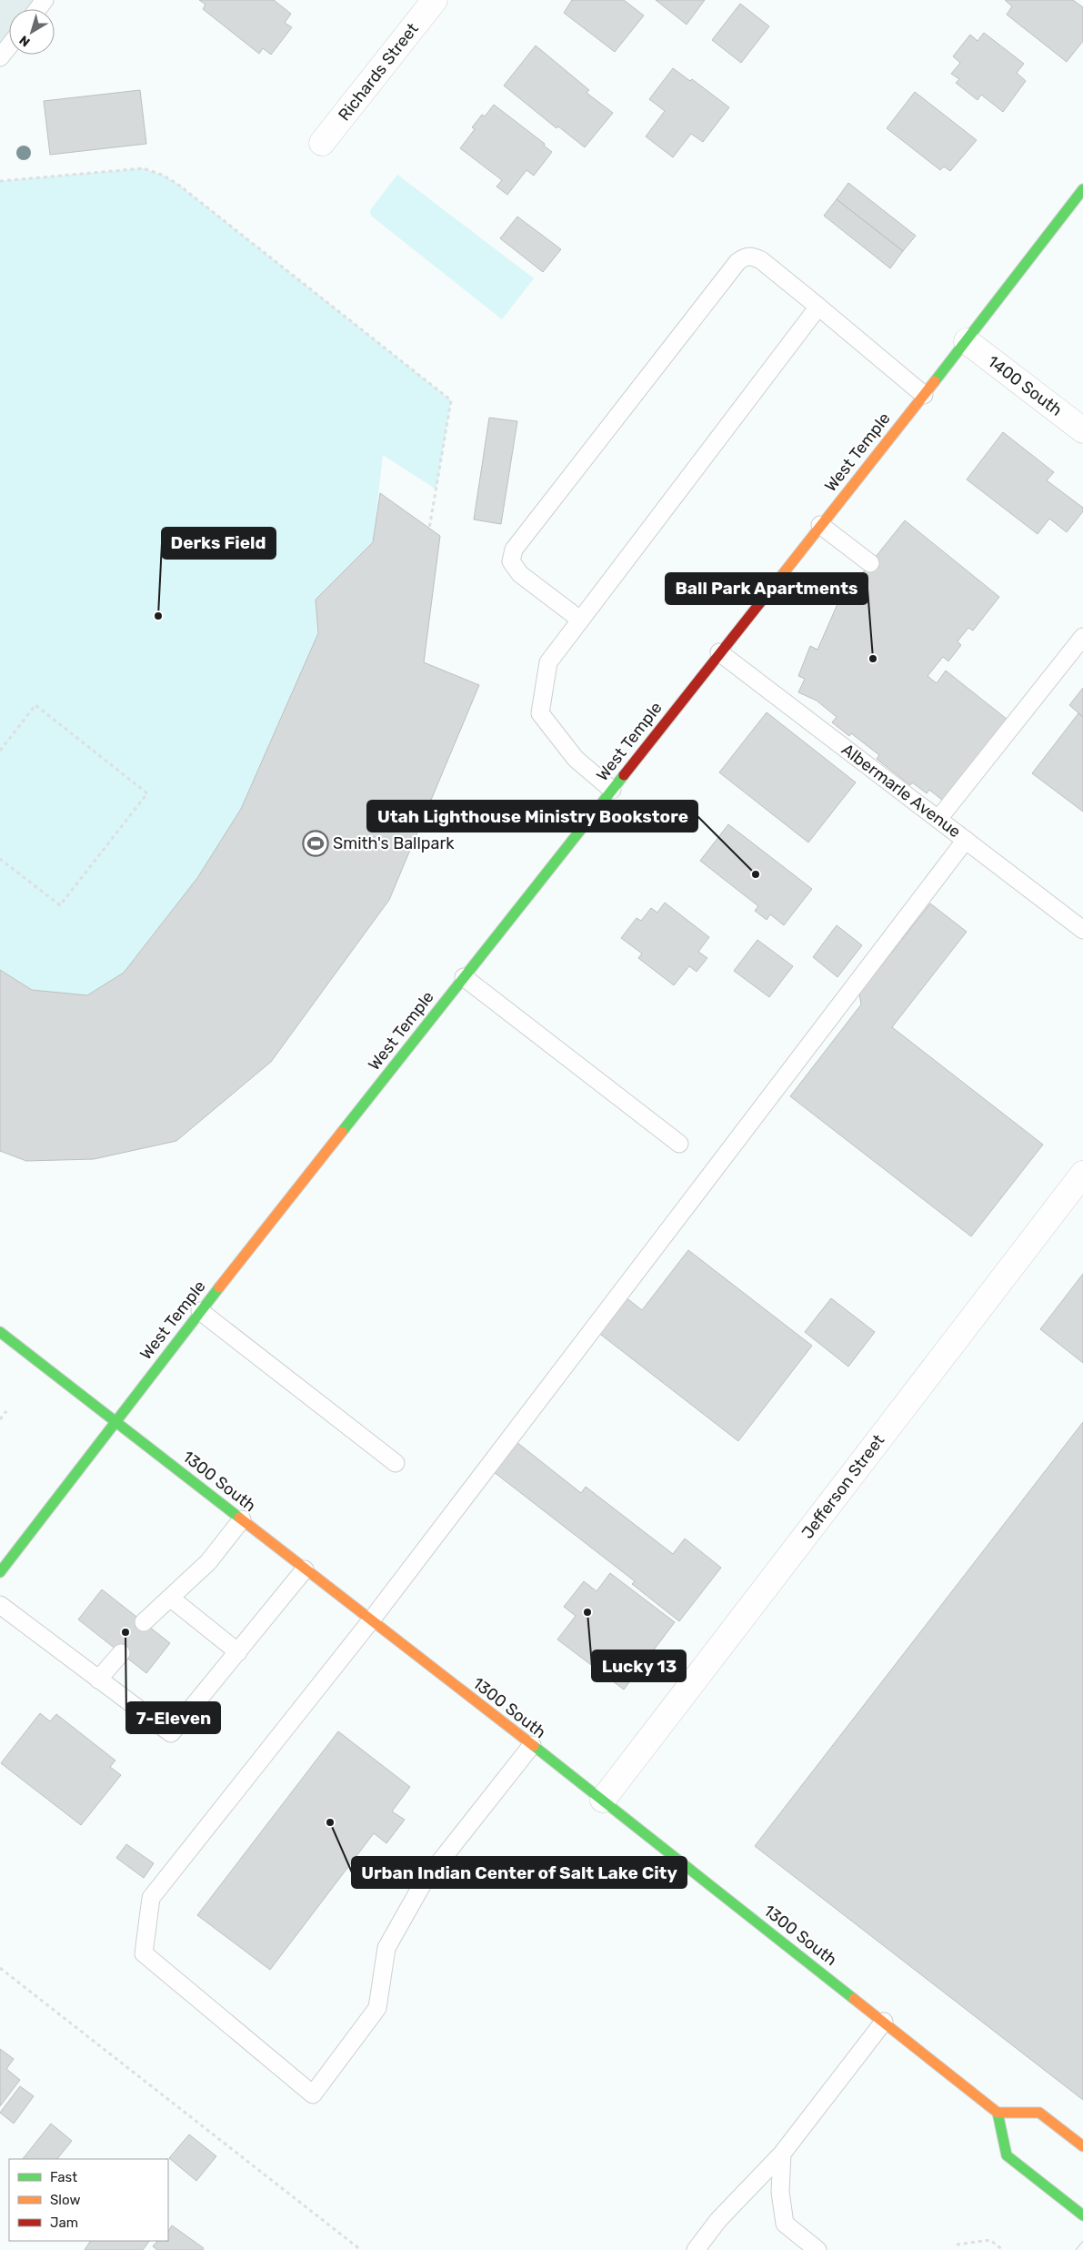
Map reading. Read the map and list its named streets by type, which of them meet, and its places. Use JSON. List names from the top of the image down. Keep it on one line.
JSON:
{"streets":{"street":["Richards Street","1400 South","West Temple","1300 South","Jefferson Street"],"lane":["Albermarle Avenue"]},"crossings":[["1400 South","West Temple"],["West Temple","Albermarle Avenue"],["West Temple","1300 South"],["1300 South","Jefferson Street"]],"places":{"other":["Derks Field","Ball Park Apartments","Utah Lighthouse Ministry Bookstore","Lucky 13","7-Eleven","Urban Indian Center of Salt Lake City"],"sports":["Smith's Ballpark"]},"legend":["Fast","Slow","Jam"],"north":"bottom left"}
